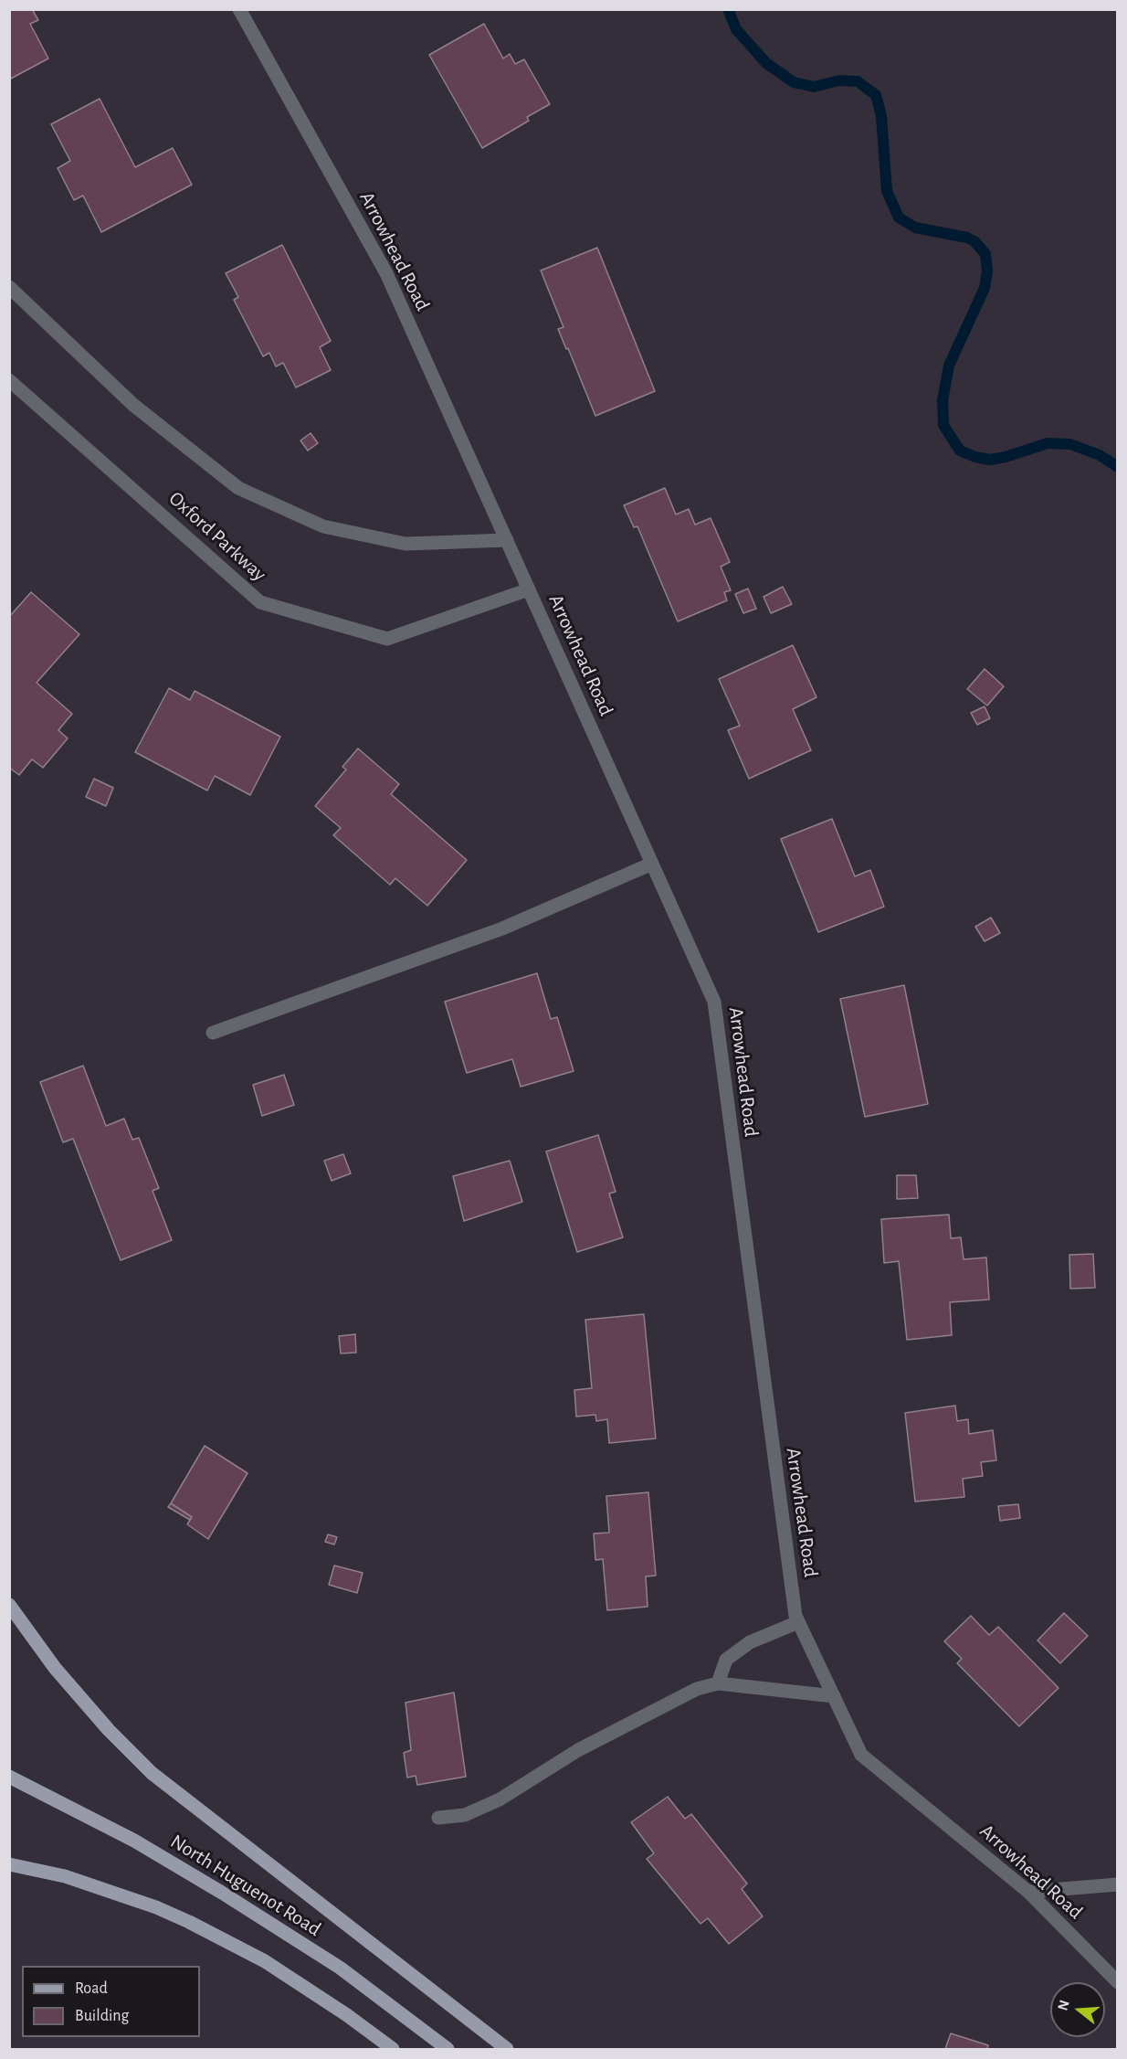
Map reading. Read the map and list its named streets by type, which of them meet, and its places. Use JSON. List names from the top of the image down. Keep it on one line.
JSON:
{"streets":{"main road":["North Huguenot Road"],"street":["Arrowhead Road","Oxford Parkway"]},"crossings":[["Arrowhead Road","Oxford Parkway"]],"legend":["Road","Building"],"north":"left"}
